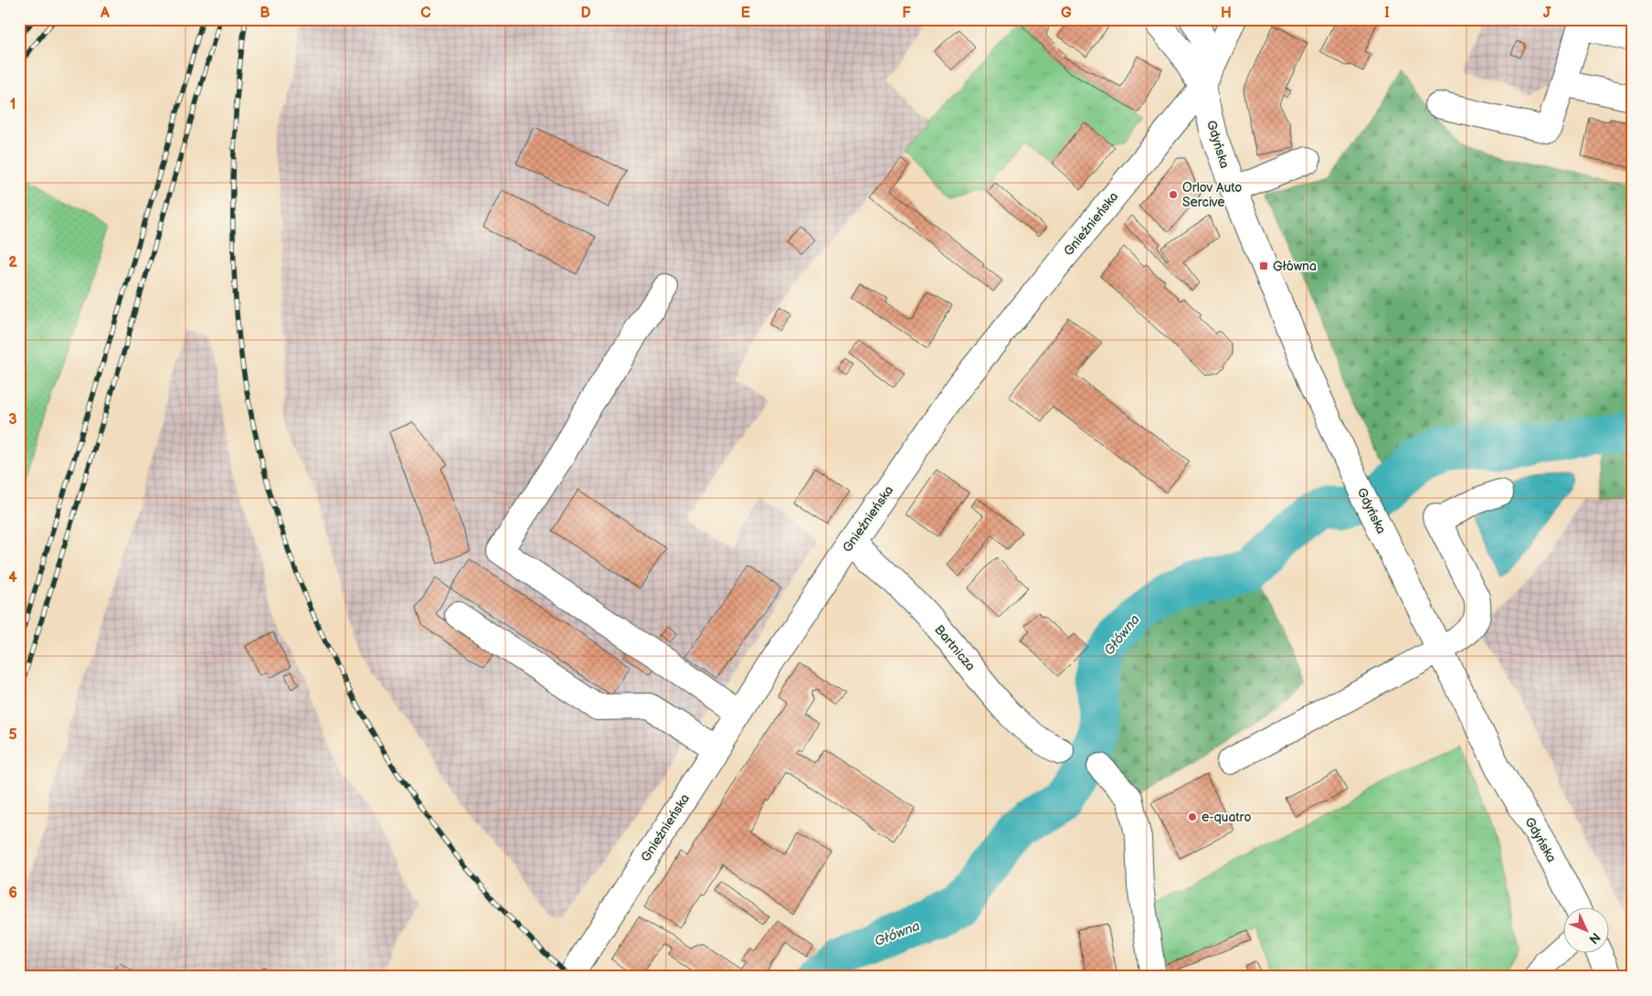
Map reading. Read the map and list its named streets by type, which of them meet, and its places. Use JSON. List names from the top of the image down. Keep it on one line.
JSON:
{"streets":{"street":["Gdyńska","Gnieźnieńska","Bartnicza"]},"crossings":[["Gdyńska","Gnieźnieńska"],["Gnieźnieńska","Bartnicza"]],"water":["Główna"],"places":{"other":["Orlov Auto Sercive","e-quatro"],"transit":["Główna"]},"north":"bottom right","grid":{"columns":["A","B","C","D","E","F","G","H","I","J"],"rows":["1","2","3","4","5","6"]}}
